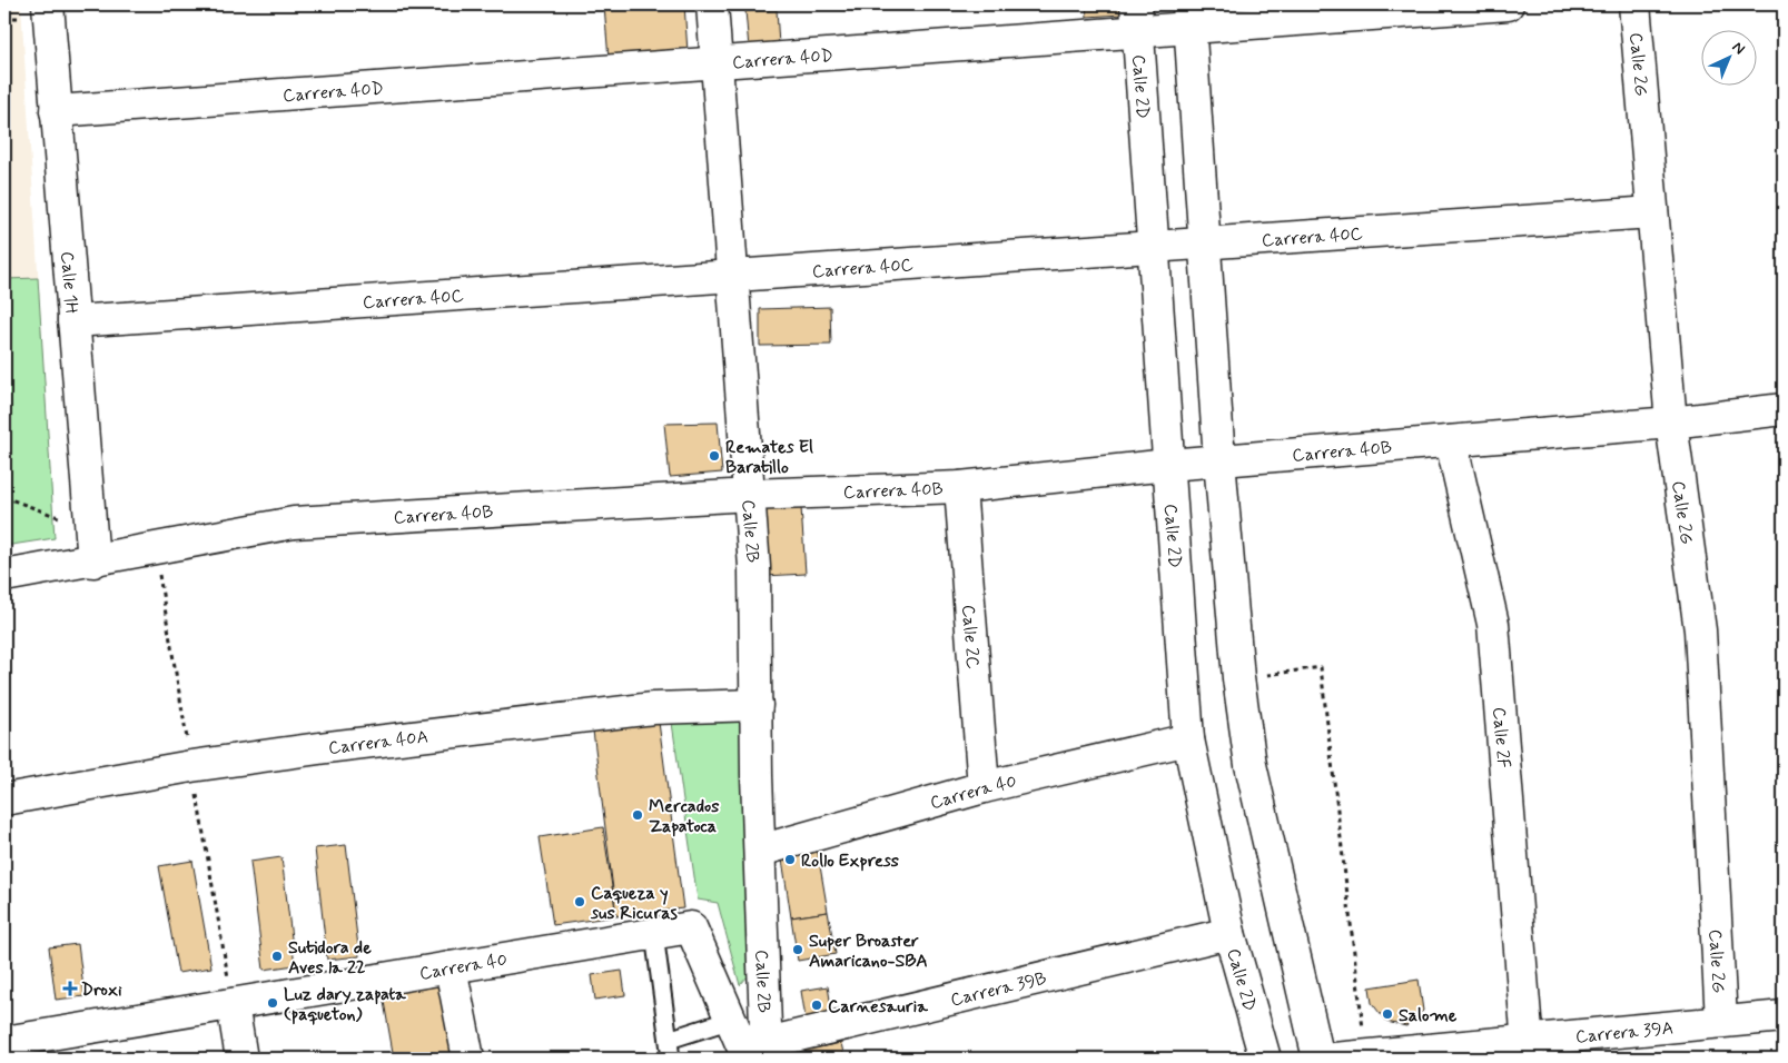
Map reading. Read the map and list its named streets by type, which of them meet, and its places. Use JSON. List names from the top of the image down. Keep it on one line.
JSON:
{"streets":{"street":["Carrera 40D","Calle 2G","Calle 2D","Carrera 40C","Calle 1H","Carrera 40B","Calle 2B","Calle 2C","Calle 2F","Carrera 40A","Carrera 40","Carrera 39B","Carrera 39A"]},"crossings":[["Carrera 40D","Calle 2D"],["Carrera 40D","Calle 1H"],["Carrera 40D","Calle 2B"],["Calle 2G","Carrera 40C"],["Calle 2G","Carrera 40B"],["Calle 2G","Carrera 39A"],["Calle 2D","Carrera 40C"],["Calle 2D","Carrera 40B"],["Calle 2D","Carrera 40"],["Calle 2D","Carrera 39B"],["Carrera 40C","Calle 1H"],["Carrera 40C","Calle 2B"],["Calle 1H","Carrera 40B"],["Carrera 40B","Calle 2B"],["Carrera 40B","Calle 2C"],["Carrera 40B","Calle 2F"],["Calle 2B","Carrera 40A"],["Calle 2B","Carrera 40"],["Calle 2B","Carrera 39B"],["Calle 2C","Carrera 40"],["Calle 2F","Carrera 39A"]],"places":{"other":["Remates El Baratillo","Mercados Zapatoca","Rollo Express","Caqueza y sus Ricuras","Super Broaster Amaricano-SBA","Sutidora de Aves la 22","Luz dary zapata (paqueton)","Carnesauria","Salome"],"health":["Droxi"]},"north":"top right"}
